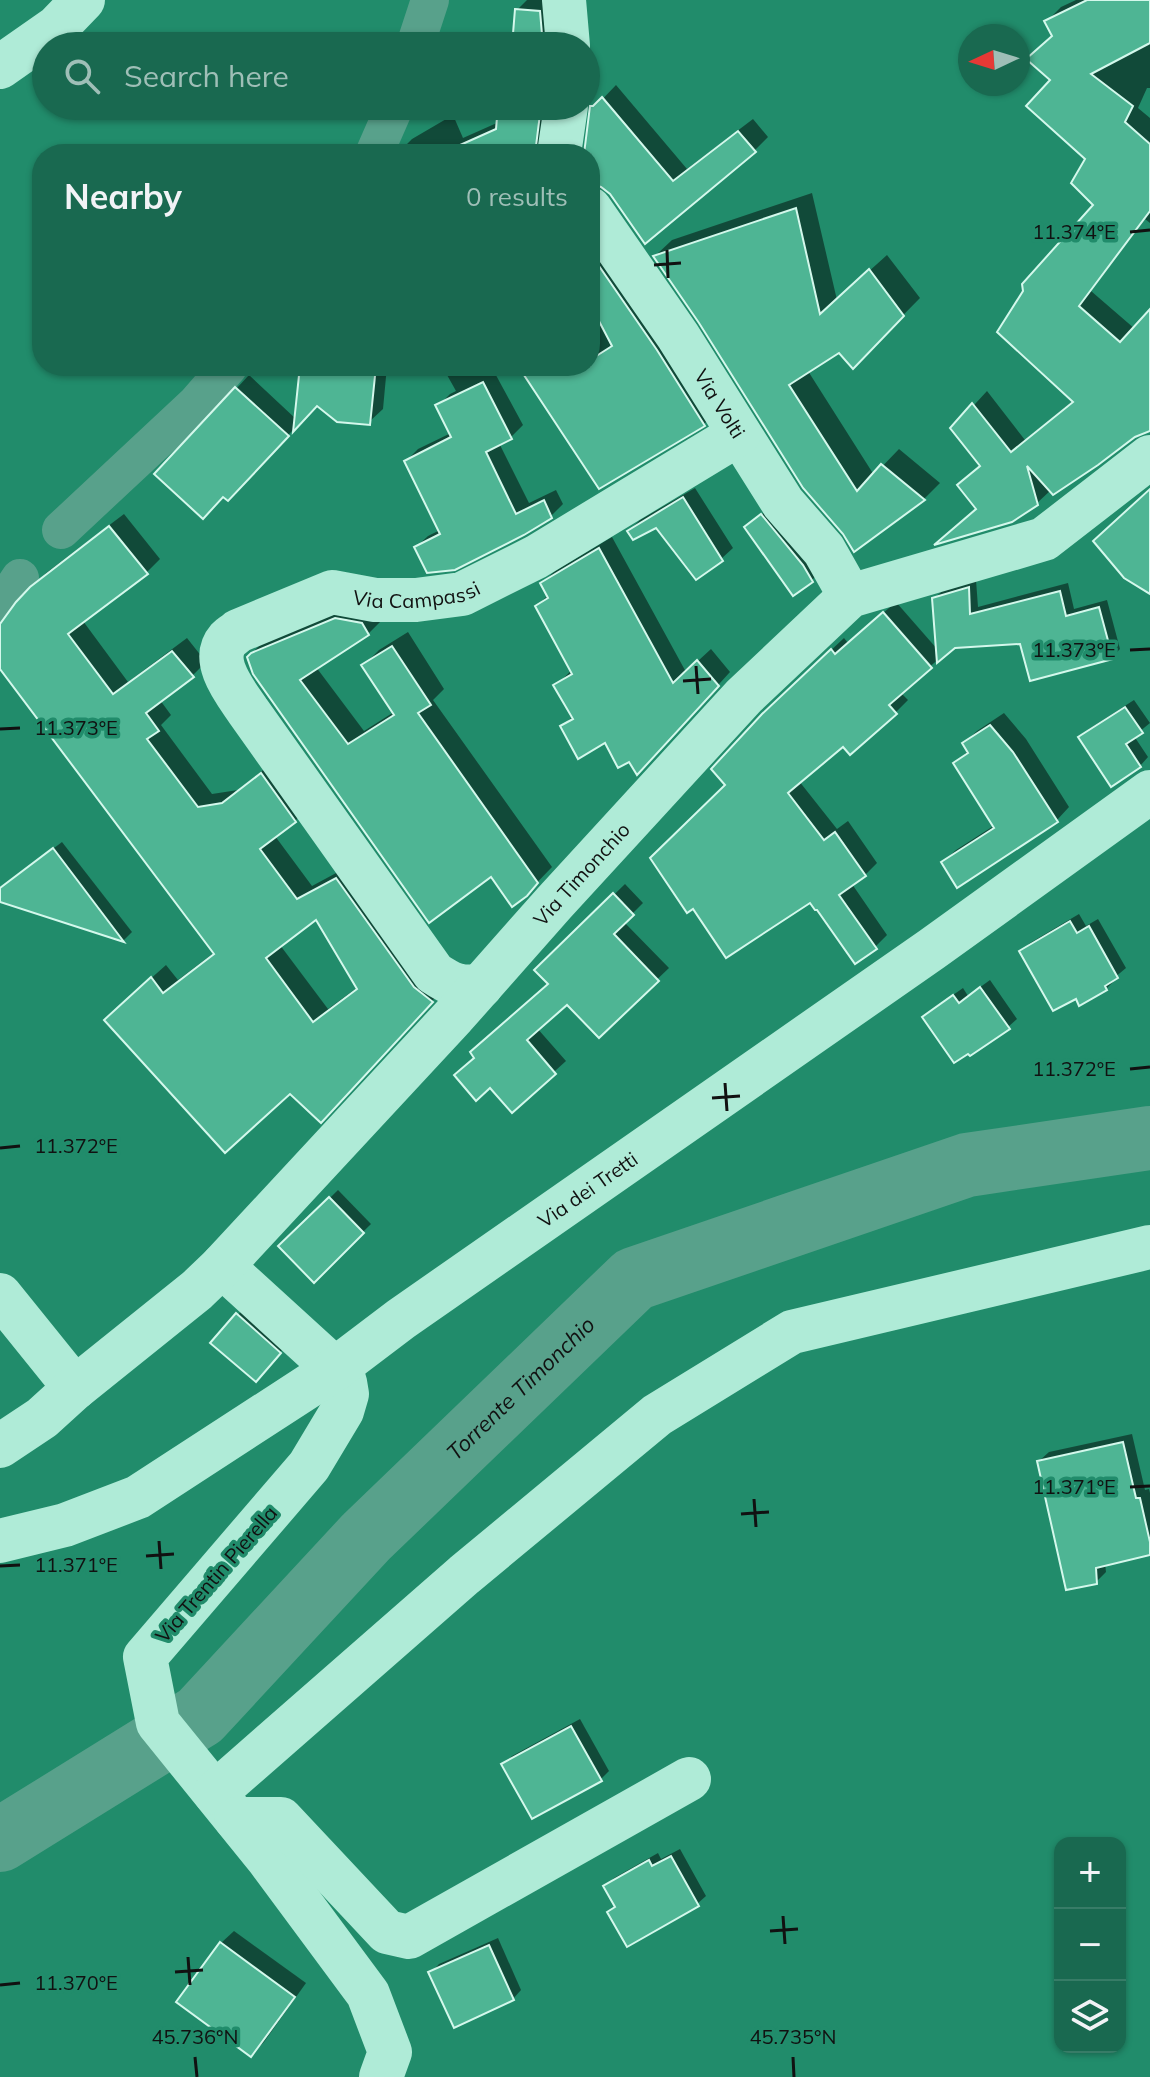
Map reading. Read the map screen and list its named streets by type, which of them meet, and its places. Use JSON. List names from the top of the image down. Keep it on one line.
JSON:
{"streets":{"street":["Via Volti","Via Campassi","Via Timonchio","Via dei Tretti","Via Trentin Pierella"]},"crossings":[["Via Volti","Via Campassi"],["Via Volti","Via Timonchio"],["Via Campassi","Via Timonchio"],["Via dei Tretti","Via Trentin Pierella"]],"water":["Torrente Timonchio"],"north":"left","page":{"search":"Search here","heading":["Nearby","0 results"],"map_buttons":["+","−"]},"coordinates":["11.374°E","11.373°E","11.372°E","11.371°E","11.370°E","45.736°N","45.735°N"]}
